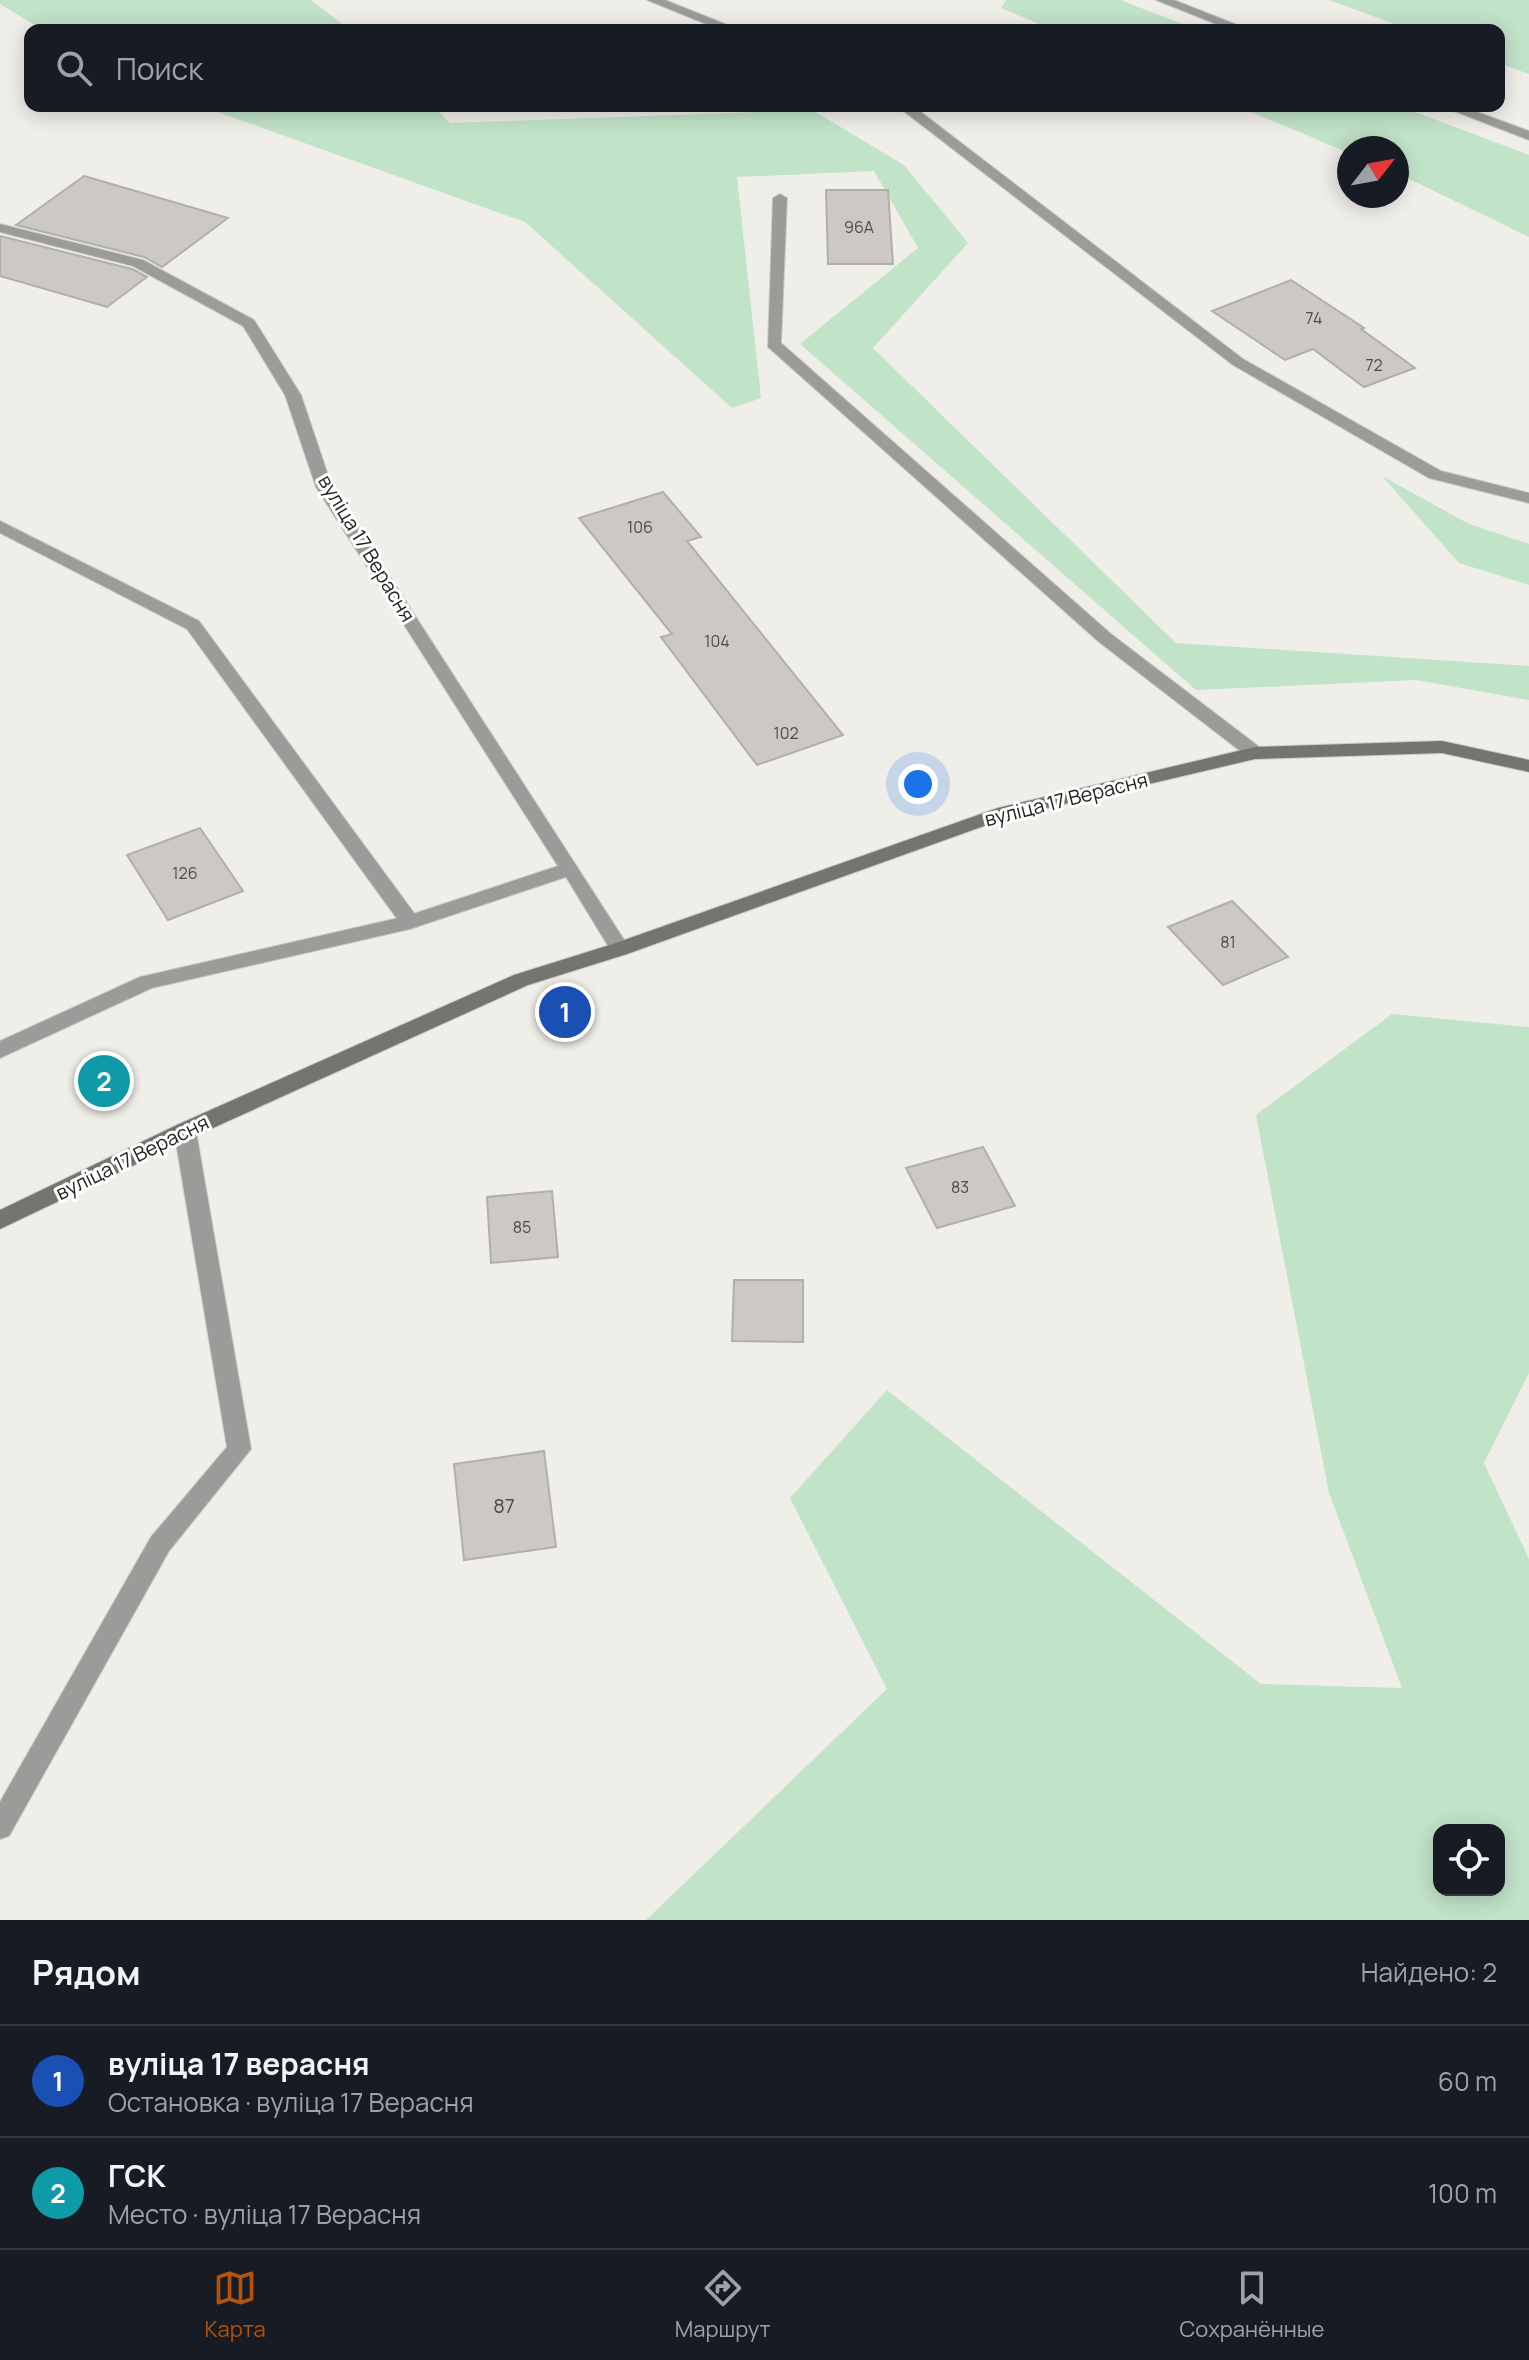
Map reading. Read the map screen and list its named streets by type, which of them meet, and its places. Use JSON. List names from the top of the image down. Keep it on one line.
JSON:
{"streets":{"street":["вуліца 17 Верасня"]},"house_numbers":["96А","74","72","106","104","102","126","81","83","85","87"],"north":"top right","page":{"search":"Поиск","pins":["1","2"],"heading":["Рядом","Найдено: 2"],"list":[{"mark":"1","name":"вуліца 17 верасня","note":"Остановка · вуліца 17 Верасня","value":"60 m"},{"mark":"2","name":"ГСК","note":"Место · вуліца 17 Верасня","value":"100 m"}],"nav":["Карта","Маршрут","Сохранённые"]}}
